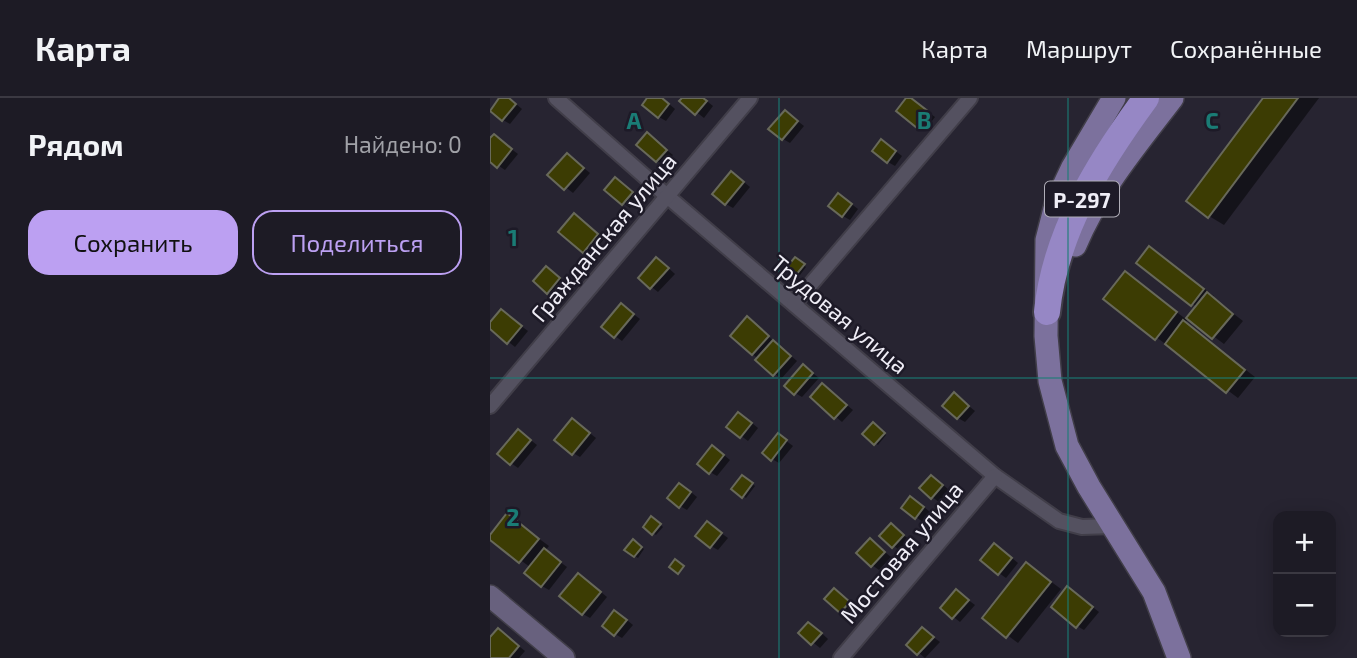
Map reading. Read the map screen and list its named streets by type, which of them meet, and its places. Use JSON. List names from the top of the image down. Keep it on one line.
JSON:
{"streets":{"highway":["Р-297"],"street":["Гражданская улица","Трудовая улица","Мостовая улица"]},"crossings":[["Гражданская улица","Трудовая улица"],["Трудовая улица","Мостовая улица"]],"page":{"header":"Карта","nav":["Карта","Маршрут","Сохранённые"],"heading":["Рядом","Найдено: 0"],"buttons":["Сохранить","Поделиться"],"map_buttons":["+","−"]},"grid":{"columns":["A","B","C"],"rows":["1","2"]}}
